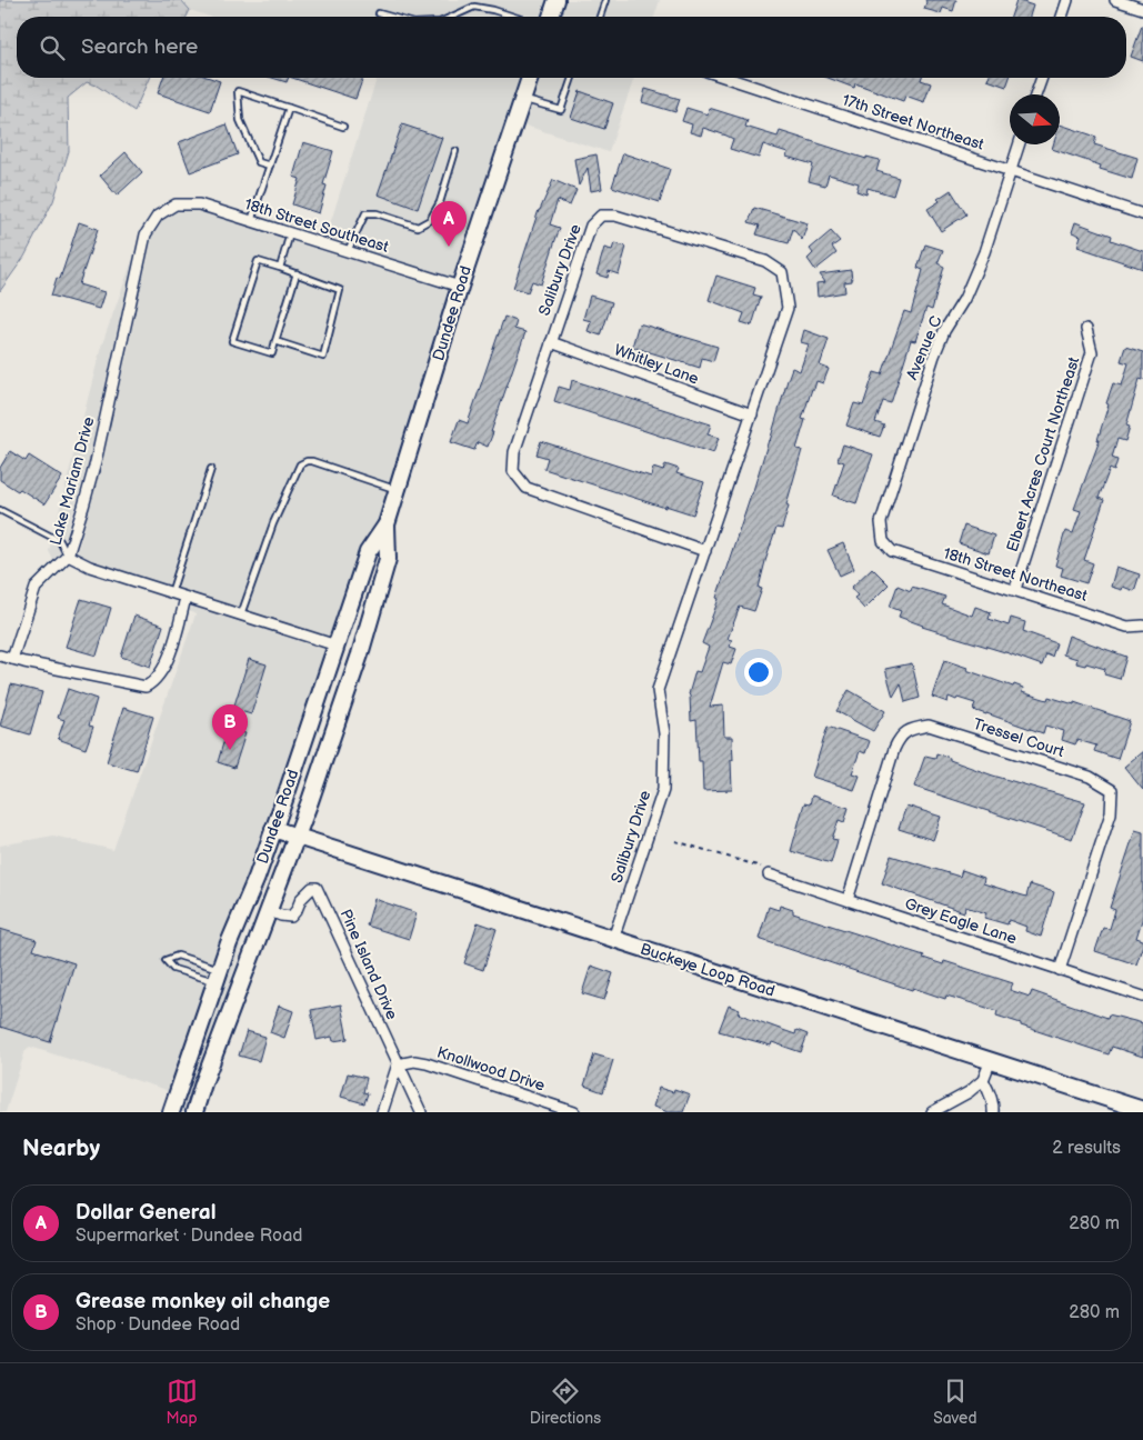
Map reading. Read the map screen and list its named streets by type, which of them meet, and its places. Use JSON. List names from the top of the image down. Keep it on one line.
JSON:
{"streets":{"main road":["Dundee Road","Buckeye Loop Road"],"street":["17th Street Northeast","18th Street Southeast","Salibury Drive","Avenue C","Whitley Lane","Elbert Acres Court Northeast","Lake Mariam Drive","18th Street Northeast","Tressel Court","Grey Eagle Lane","Pine Island Drive","Knollwood Drive"]},"crossings":[["17th Street Northeast","Avenue C"],["18th Street Southeast","Dundee Road"],["18th Street Southeast","Lake Mariam Drive"],["Salibury Drive","Whitley Lane"],["Salibury Drive","Buckeye Loop Road"],["Dundee Road","Lake Mariam Drive"],["Dundee Road","Pine Island Drive"],["Dundee Road","Buckeye Loop Road"],["Avenue C","18th Street Northeast"],["Elbert Acres Court Northeast","18th Street Northeast"],["Tressel Court","Grey Eagle Lane"],["Pine Island Drive","Knollwood Drive"]],"north":"right","page":{"search":"Search here","pins":["A","B"],"heading":["Nearby","2 results"],"list":[{"mark":"A","name":"Dollar General","note":"Supermarket · Dundee Road","value":"280 m"},{"mark":"B","name":"Grease monkey oil change","note":"Shop · Dundee Road","value":"280 m"}],"nav":["Map","Directions","Saved"]}}
